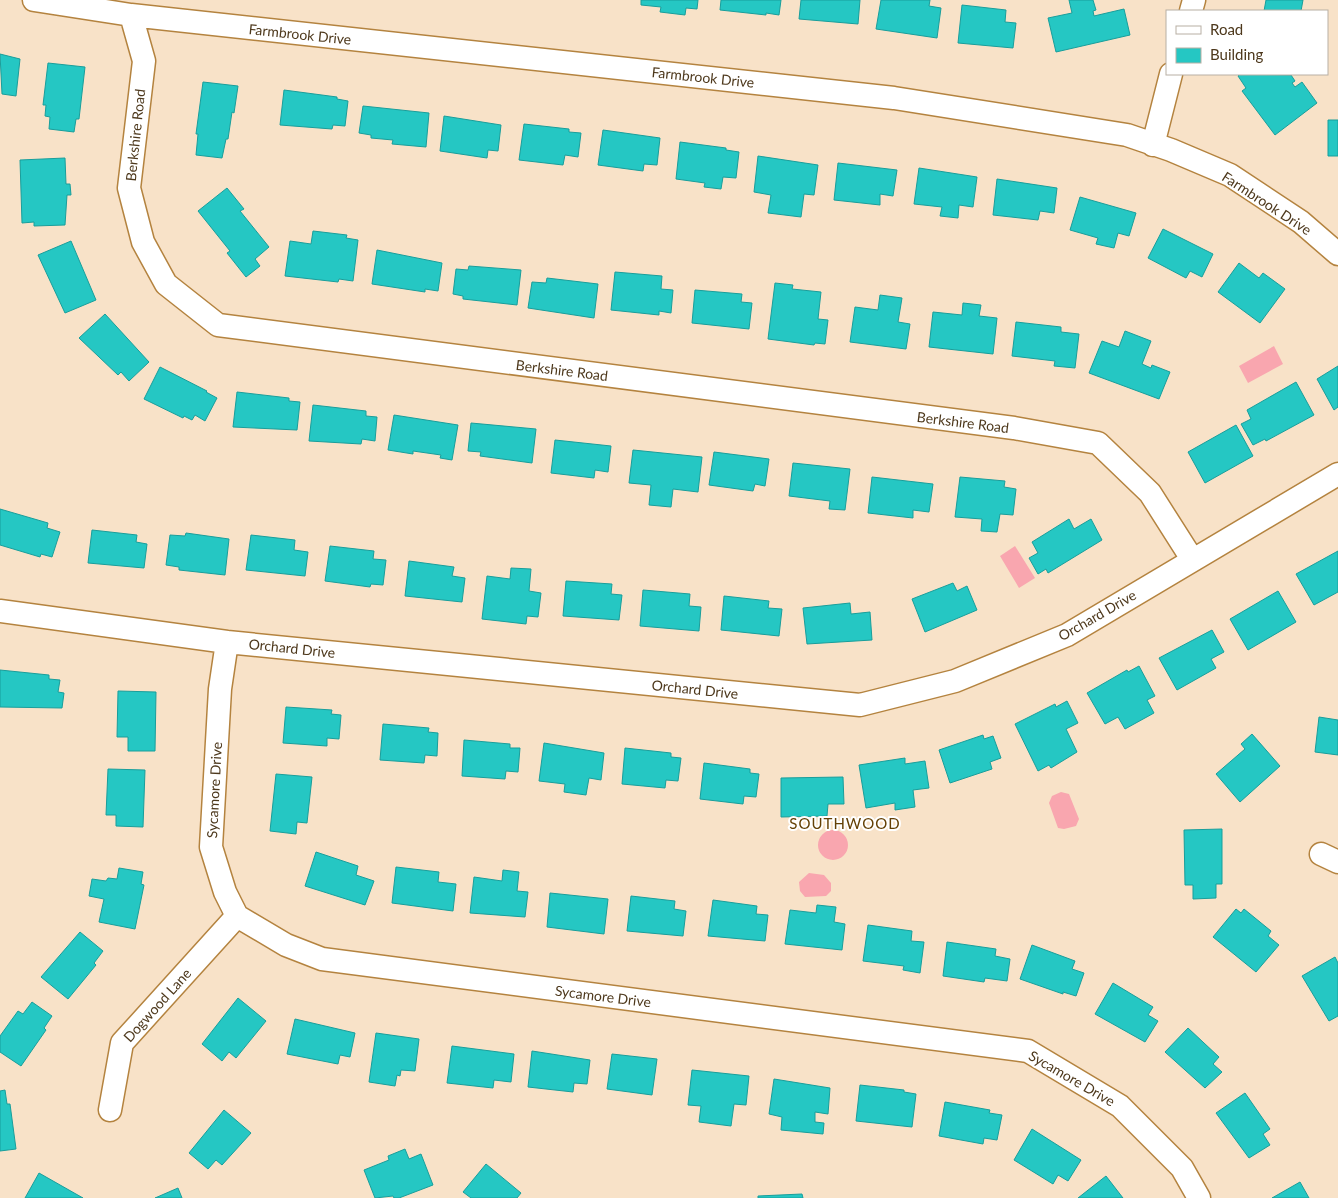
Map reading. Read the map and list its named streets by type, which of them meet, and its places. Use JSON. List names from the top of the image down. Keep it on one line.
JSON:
{"streets":{"street":["Farmbrook Drive","Berkshire Road","Orchard Drive","Sycamore Drive","Dogwood Lane"]},"crossings":[["Farmbrook Drive","Berkshire Road"],["Berkshire Road","Orchard Drive"],["Orchard Drive","Sycamore Drive"],["Sycamore Drive","Dogwood Lane"]],"districts":["SOUTHWOOD"],"legend":["Road","Building"]}
